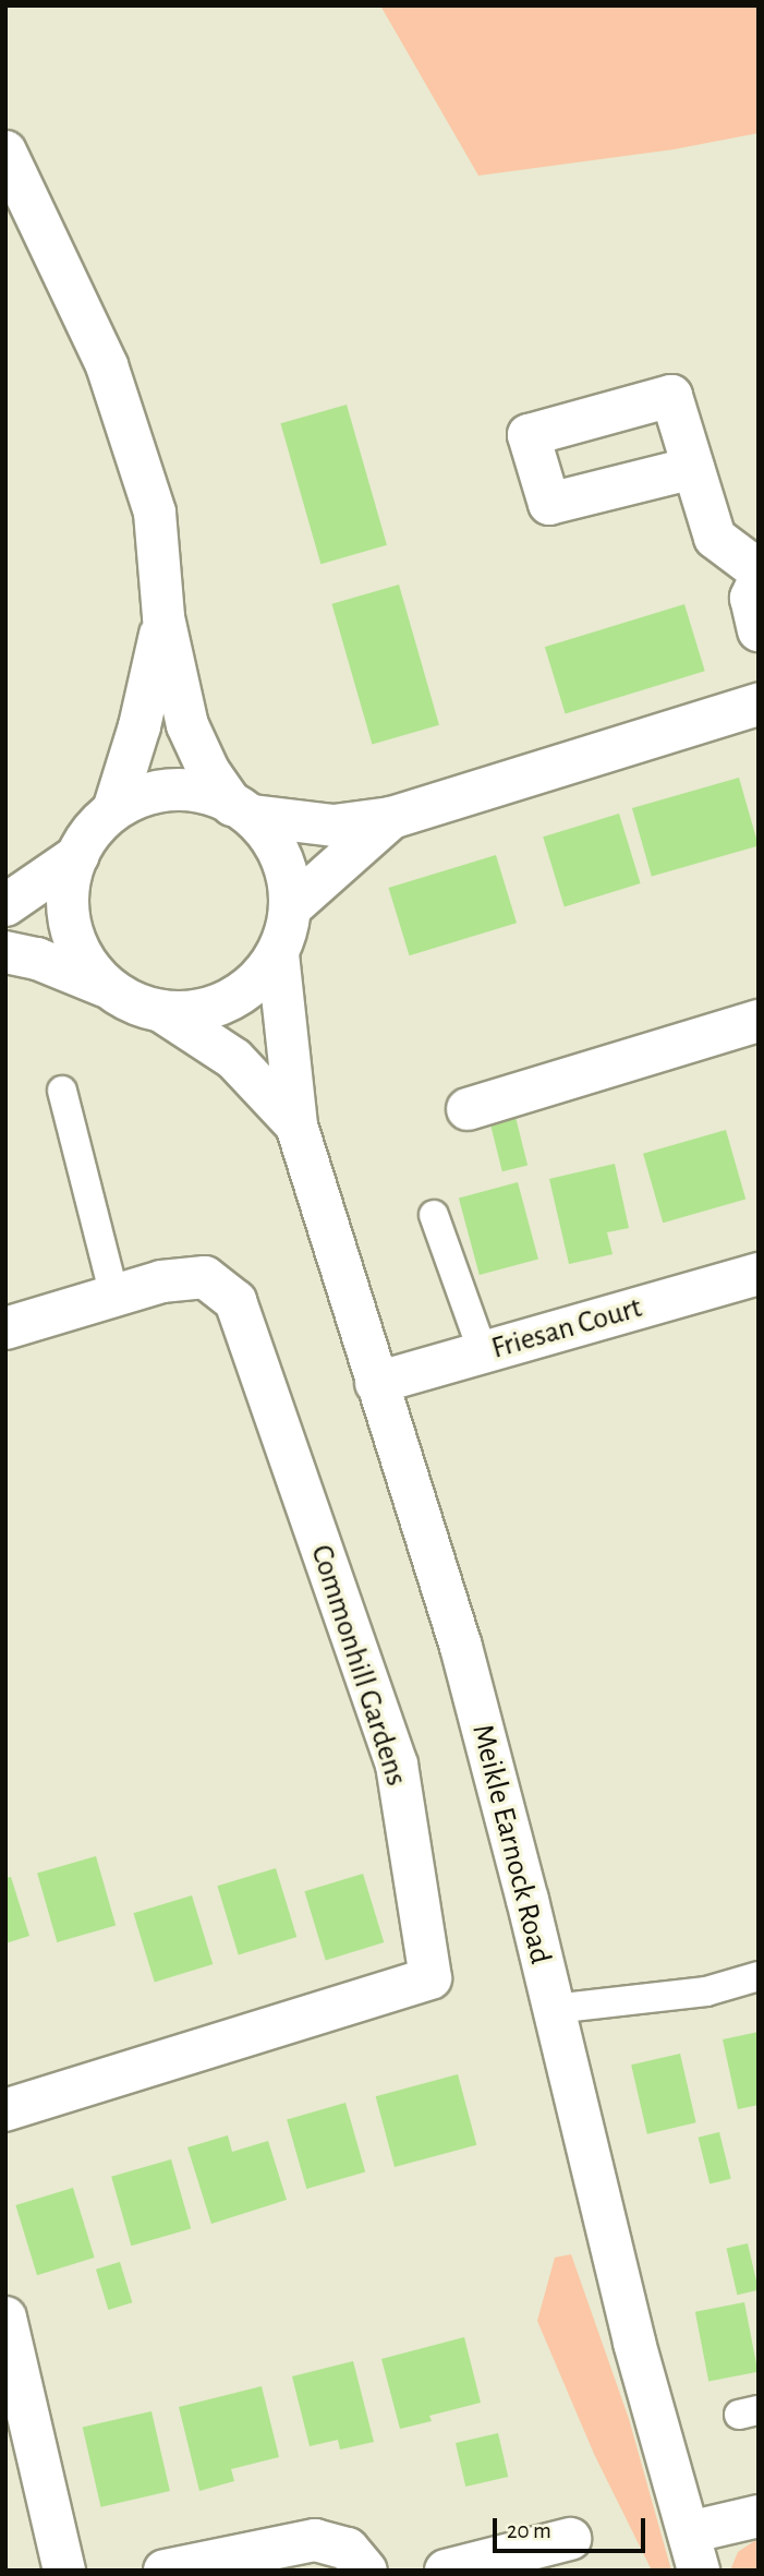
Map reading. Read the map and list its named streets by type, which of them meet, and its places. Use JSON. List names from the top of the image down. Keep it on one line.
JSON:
{"streets":{"street":["Friesan Court","Commonhill Gardens","Meikle Earnock Road"]},"crossings":[["Friesan Court","Meikle Earnock Road"]],"scale_bar":"20 m"}
